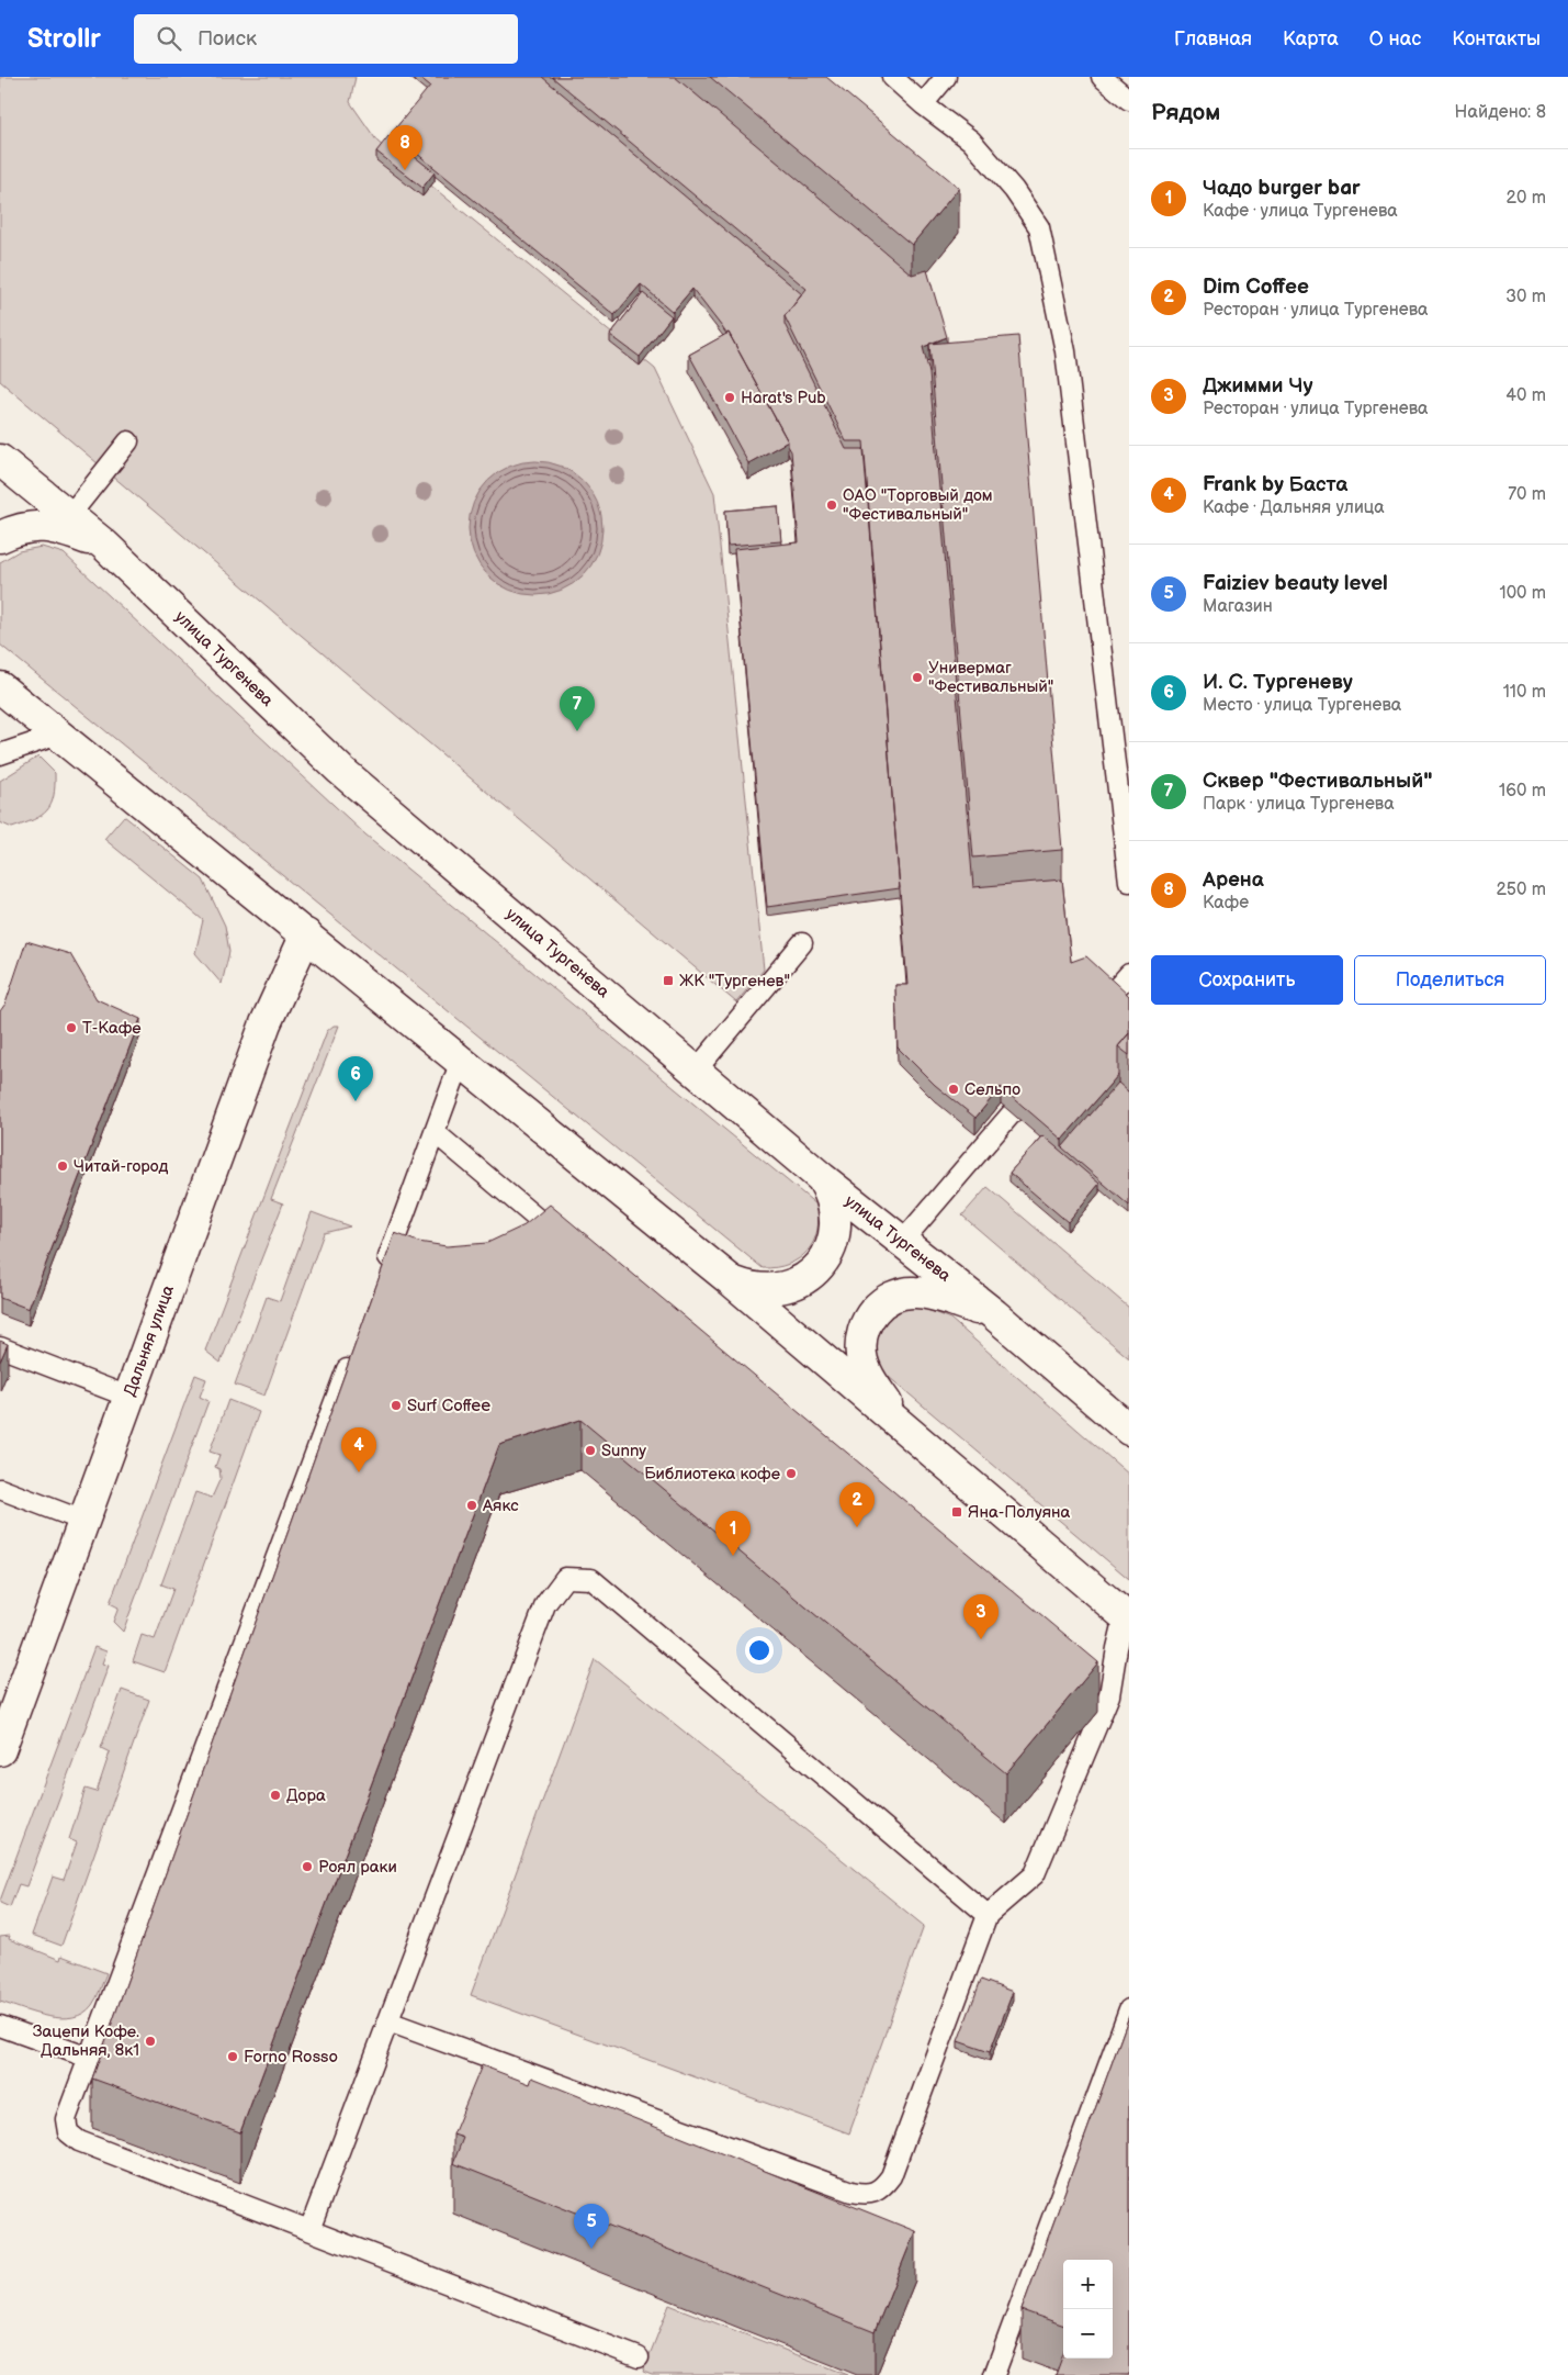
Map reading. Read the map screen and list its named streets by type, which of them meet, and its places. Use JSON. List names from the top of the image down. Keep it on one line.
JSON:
{"streets":{"main road":["улица Тургенева","Дальняя улица"]},"places":{"other":["Harat's Pub","ОАО \"Торговый дом \"Фестивальный\"","Универмаг \"Фестивальный\"","Т-Кафе","Сельпо","Читай-город","Surf Coffee","Sunny","Библиотека кофе","Аякс","Дора","Роял раки","Зацепи Кофе. Дальняя, 8к1","Forno Rosso"],"transit":["ЖК \"Тургенев\"","Яна-Полуяна"]},"page":{"header":"Strollr","search":"Поиск","nav":["Главная","Карта","О нас","Контакты"],"heading":["Рядом","Найдено: 8"],"pins":["8","7","6","4","2","1","3","5"],"list":[{"mark":"1","name":"Чадо burger bar","note":"Кафе · улица Тургенева","value":"20 m"},{"mark":"2","name":"Dim Coffee","note":"Ресторан · улица Тургенева","value":"30 m"},{"mark":"3","name":"Джимми Чу","note":"Ресторан · улица Тургенева","value":"40 m"},{"mark":"4","name":"Frank by Баста","note":"Кафе · Дальняя улица","value":"70 m"},{"mark":"5","name":"Faiziev beauty level","note":"Магазин","value":"100 m"},{"mark":"6","name":"И. С. Тургеневу","note":"Место · улица Тургенева","value":"110 m"},{"mark":"7","name":"Сквер \"Фестивальный\"","note":"Парк · улица Тургенева","value":"160 m"},{"mark":"8","name":"Арена","note":"Кафе","value":"250 m"}],"buttons":["Сохранить","Поделиться"],"map_buttons":["+","−"]}}
